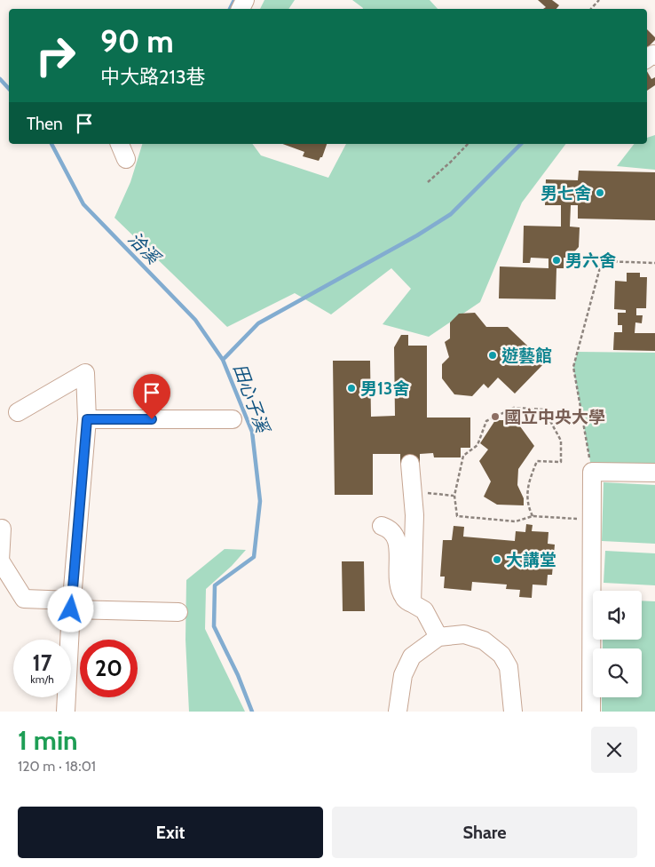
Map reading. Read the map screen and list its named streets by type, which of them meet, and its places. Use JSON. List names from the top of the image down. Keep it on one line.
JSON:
{"water":["洽溪","田心子溪"],"places":["男七舍","男六舍","遊藝館","男13舍","國立中央大學","大講堂"],"page":{"turn":["90 m","中大路213巷"],"then":"Then","speed":"17 km/h","limit":"20","heading":["1 min","120 m · 18:01"],"buttons":["Exit","Share"]}}
